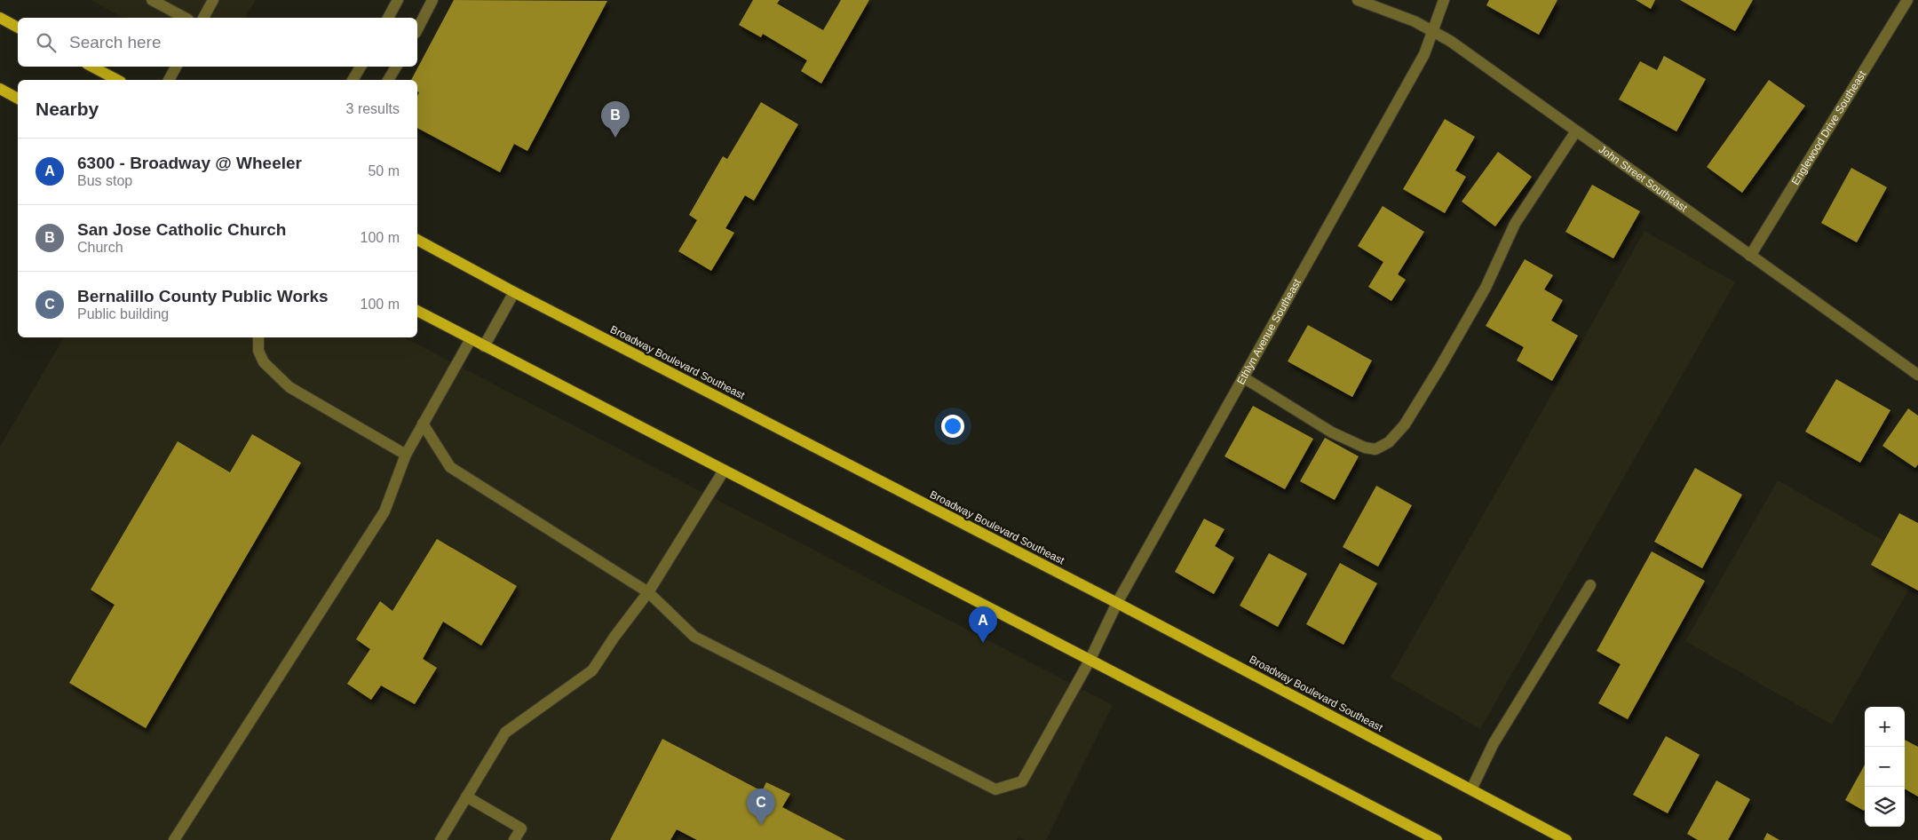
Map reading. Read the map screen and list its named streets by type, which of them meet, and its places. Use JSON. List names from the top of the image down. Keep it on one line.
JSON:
{"streets":{"main road":["Broadway Boulevard Southeast"],"street":["Englewood Drive Southeast","John Street Southeast","Ethlyn Avenue Southeast"]},"crossings":[["Englewood Drive Southeast","John Street Southeast"],["John Street Southeast","Ethlyn Avenue Southeast"],["Ethlyn Avenue Southeast","Broadway Boulevard Southeast"]],"page":{"search":"Search here","heading":["Nearby","3 results"],"pins":["B","A","C"],"list":[{"mark":"A","name":"6300 - Broadway @ Wheeler","note":"Bus stop","value":"50 m"},{"mark":"B","name":"San Jose Catholic Church","note":"Church","value":"100 m"},{"mark":"C","name":"Bernalillo County Public Works","note":"Public building","value":"100 m"}],"map_buttons":["+","−"]}}
